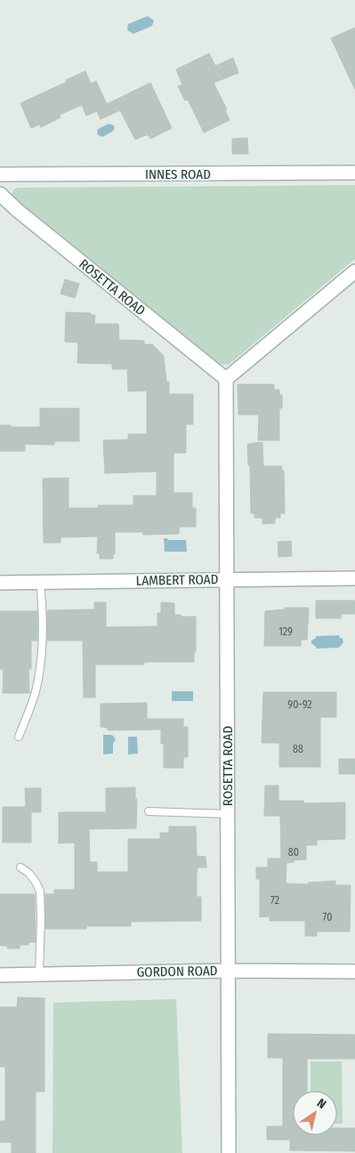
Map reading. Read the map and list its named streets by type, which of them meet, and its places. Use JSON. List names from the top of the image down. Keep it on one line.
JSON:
{"streets":{"street":["INNES ROAD","ROSETTA ROAD","LAMBERT ROAD","GORDON ROAD"]},"crossings":[["ROSETTA ROAD","LAMBERT ROAD"],["ROSETTA ROAD","GORDON ROAD"]],"house_numbers":["129","90-92","88","80","72","70"],"north":"top right"}
